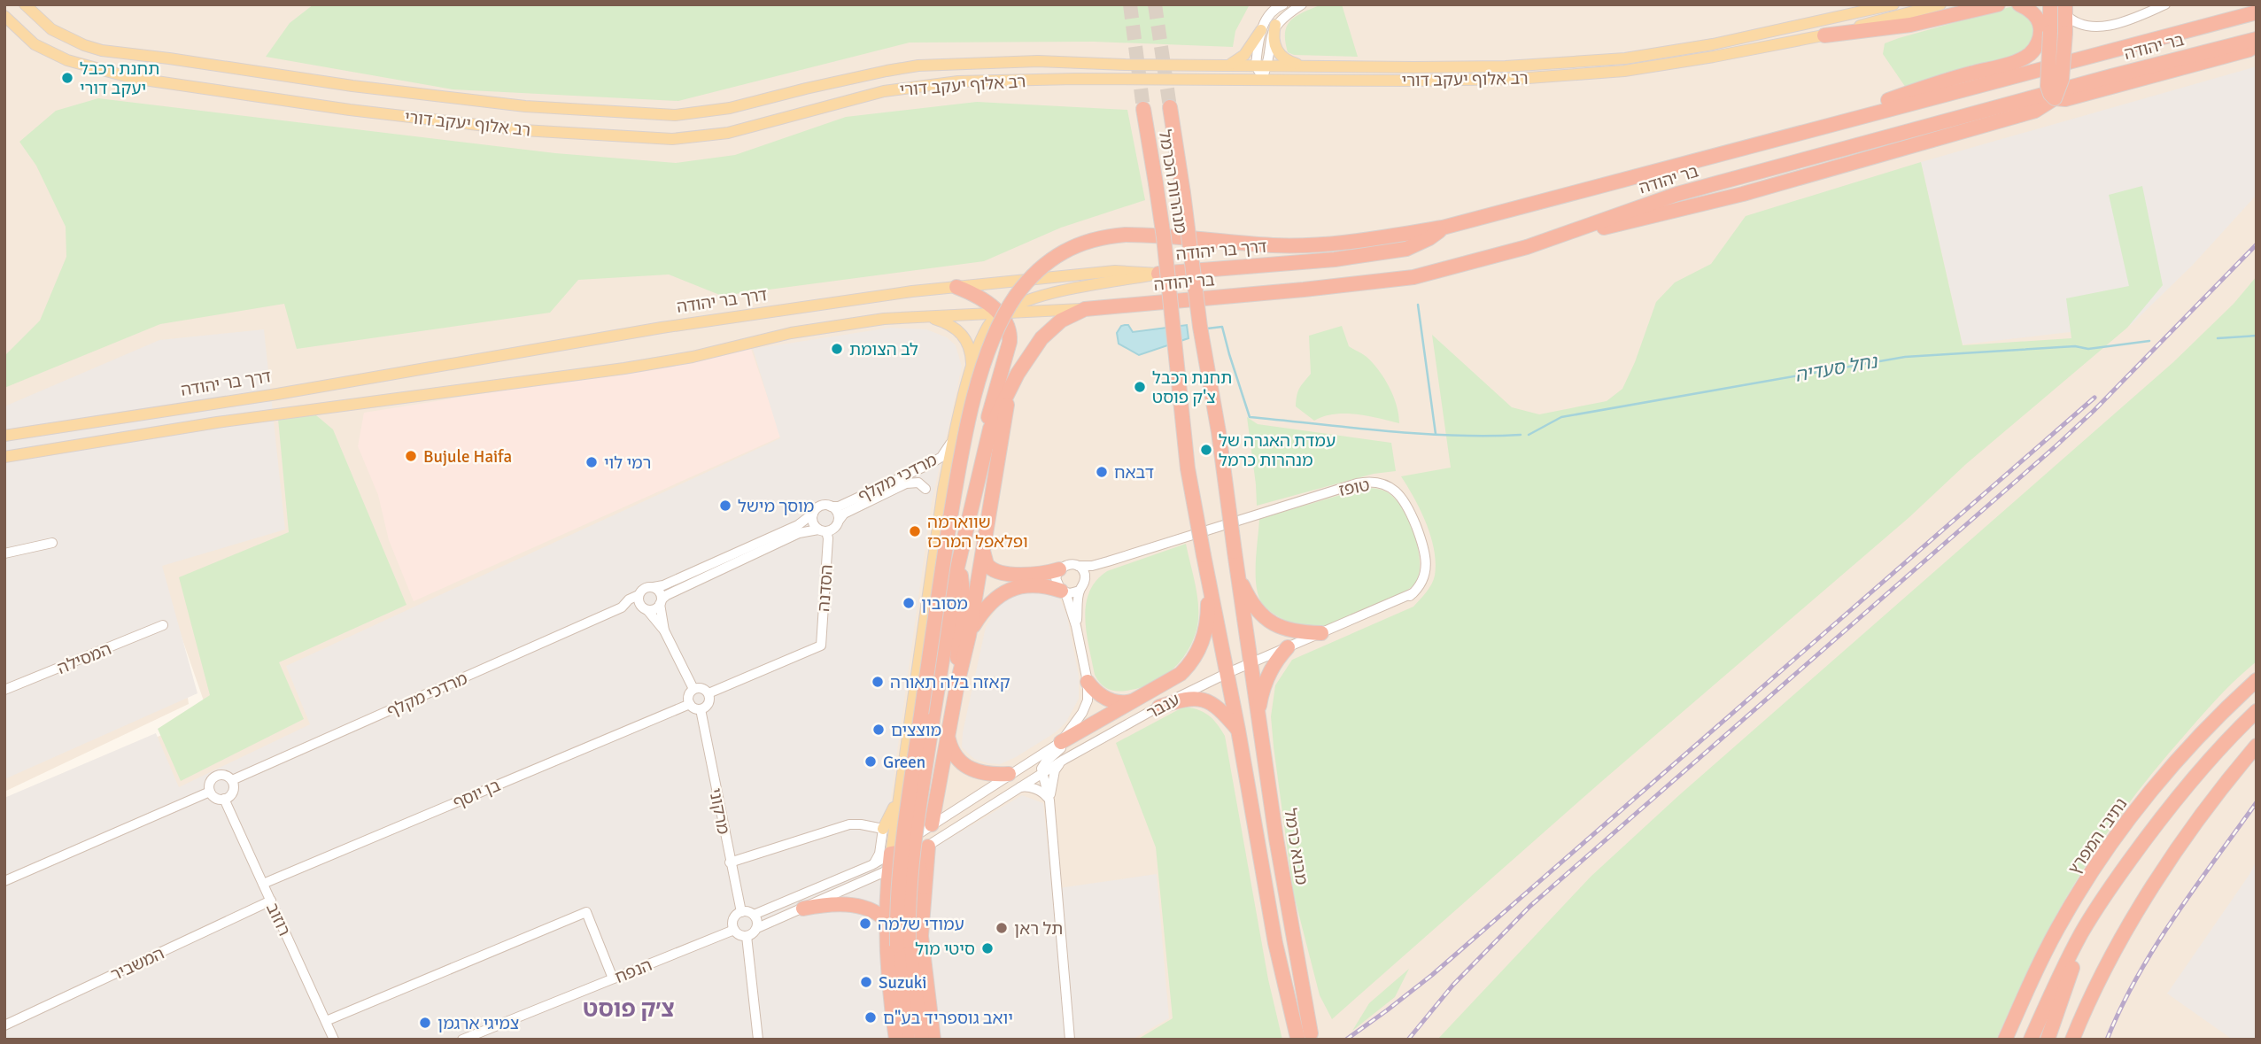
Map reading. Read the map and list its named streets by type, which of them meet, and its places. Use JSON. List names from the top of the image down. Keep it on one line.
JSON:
{"streets":{"highway":["בר יהודה","מנהרות הכרמל","דרך בר יהודה","נתיבי המפרץ","מבוא כרמל"],"main road":["רב אלוף יעקב דורי"],"street":["מרדכי מקלף","טופז","הסדנה","המסילה","ענבר","בן יוסף","מרקוני","רוזוב","המשביר","הנפח"]},"crossings":[["בר יהודה","דרך בר יהודה"],["מנהרות הכרמל","מבוא כרמל"],["מרדכי מקלף","הסדנה"],["מרדכי מקלף","רוזוב"],["טופז","ענבר"],["הסדנה","בן יוסף"],["הסדנה","מרקוני"],["ענבר","מבוא כרמל"],["בן יוסף","מרקוני"],["בן יוסף","רוזוב"],["מרקוני","הנפח"],["רוזוב","המשביר"]],"districts":["צ׳ק פוסט"],"water":["נחל סעדיה"],"places":["תחנת רכבל יעקב דורי","לב הצומת","תחנת רכבל צ'ק פוסט","עמדת האגרה של מנהרות כרמל","Bujule Haifa","רמי לוי","דבאח","מוסך מישל","שווארמה ופלאפל המרכז","מסובין","קאזה בלה תאורה","מוצצים","Green","עמודי שלמה","תל ראן","סיטי מול","Suzuki","יואב גוספריד בע\"ם","צמיגי ארגמן"]}
